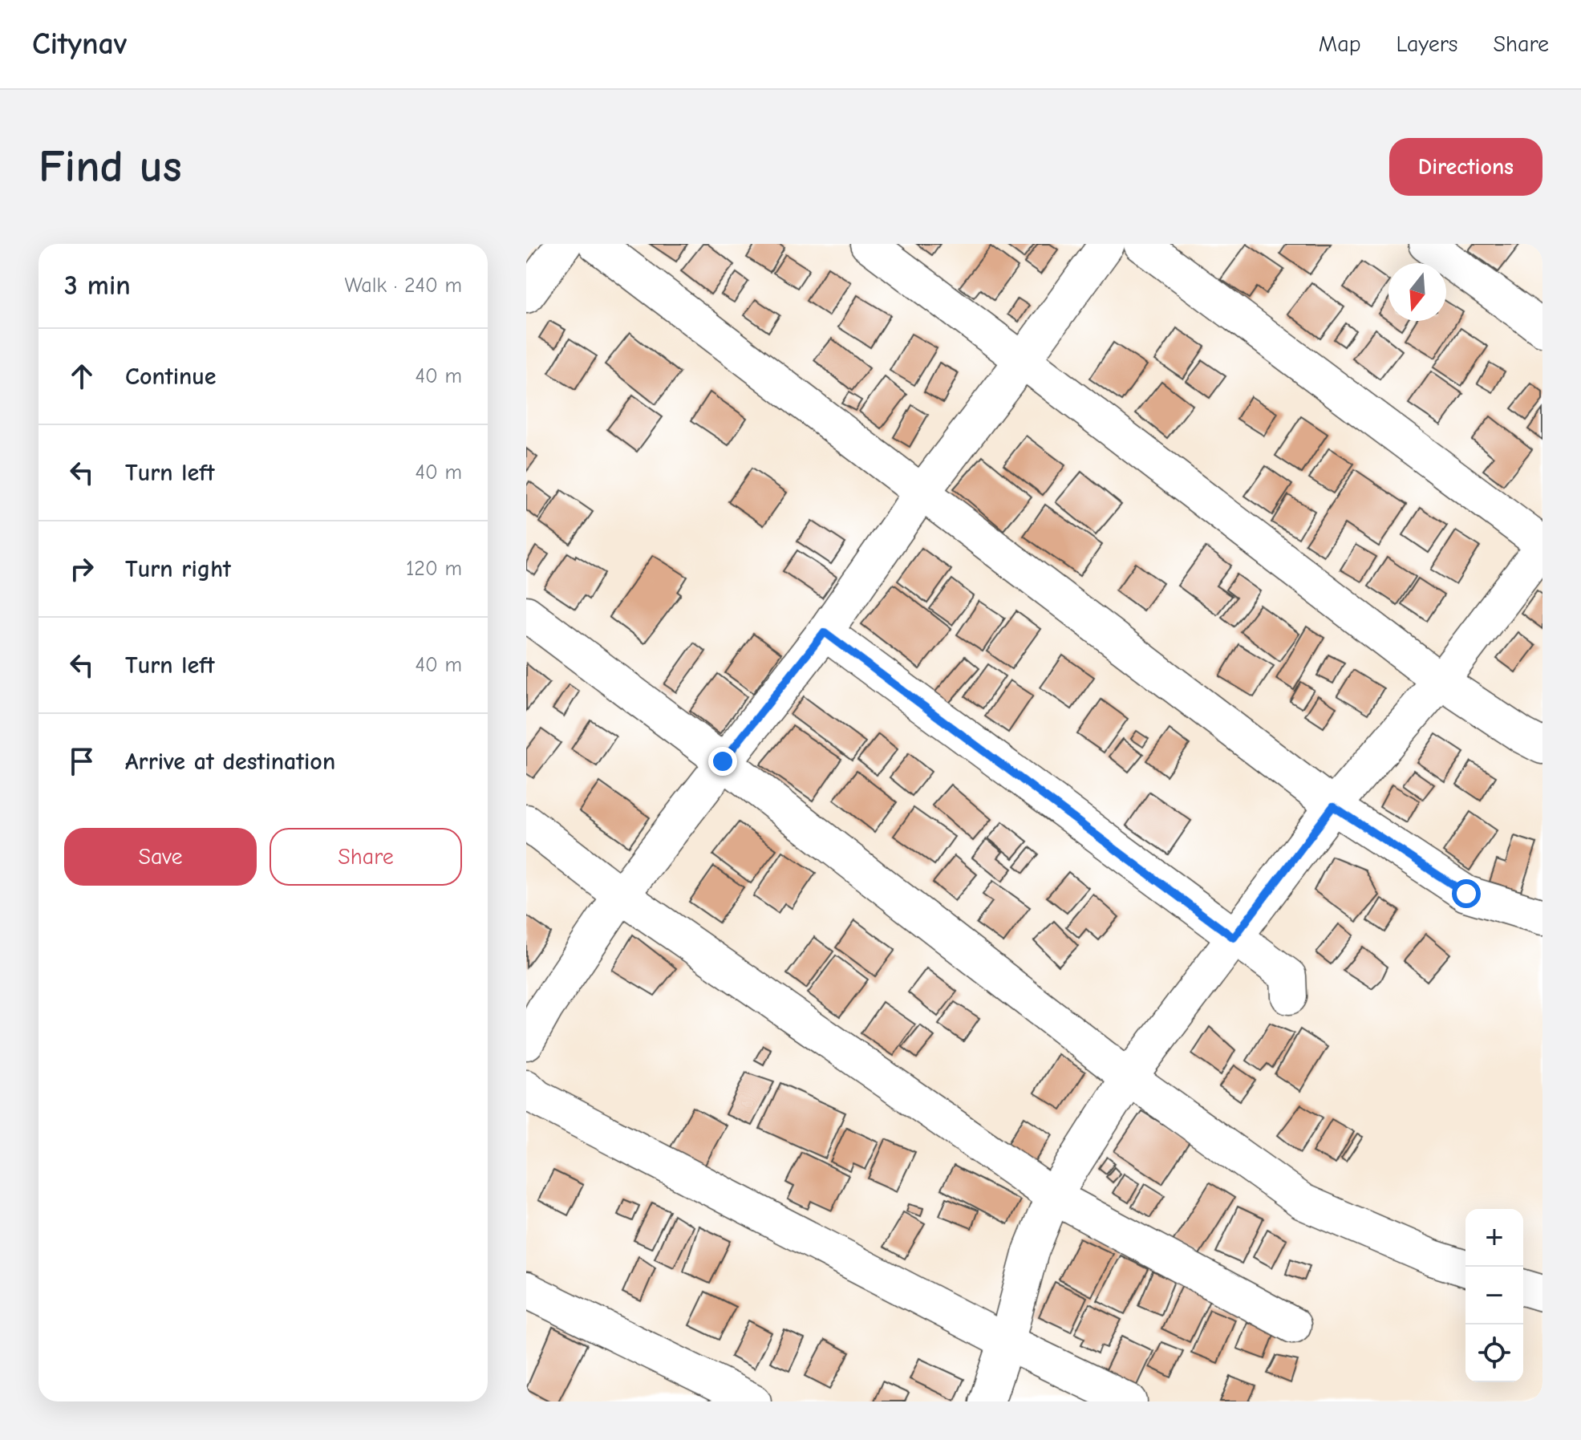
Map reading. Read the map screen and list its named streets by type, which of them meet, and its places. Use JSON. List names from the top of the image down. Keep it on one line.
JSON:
{"north":"bottom","page":{"header":"Citynav","nav":["Map","Layers","Share"],"buttons":["Directions",["Save","Share"]],"title":"Find us","heading":["3 min","Walk · 240 m"],"list":[["Continue","40 m"],["Turn left","40 m"],["Turn right","120 m"],["Turn left","40 m"],"Arrive at destination"],"map_buttons":["+","−"]}}
